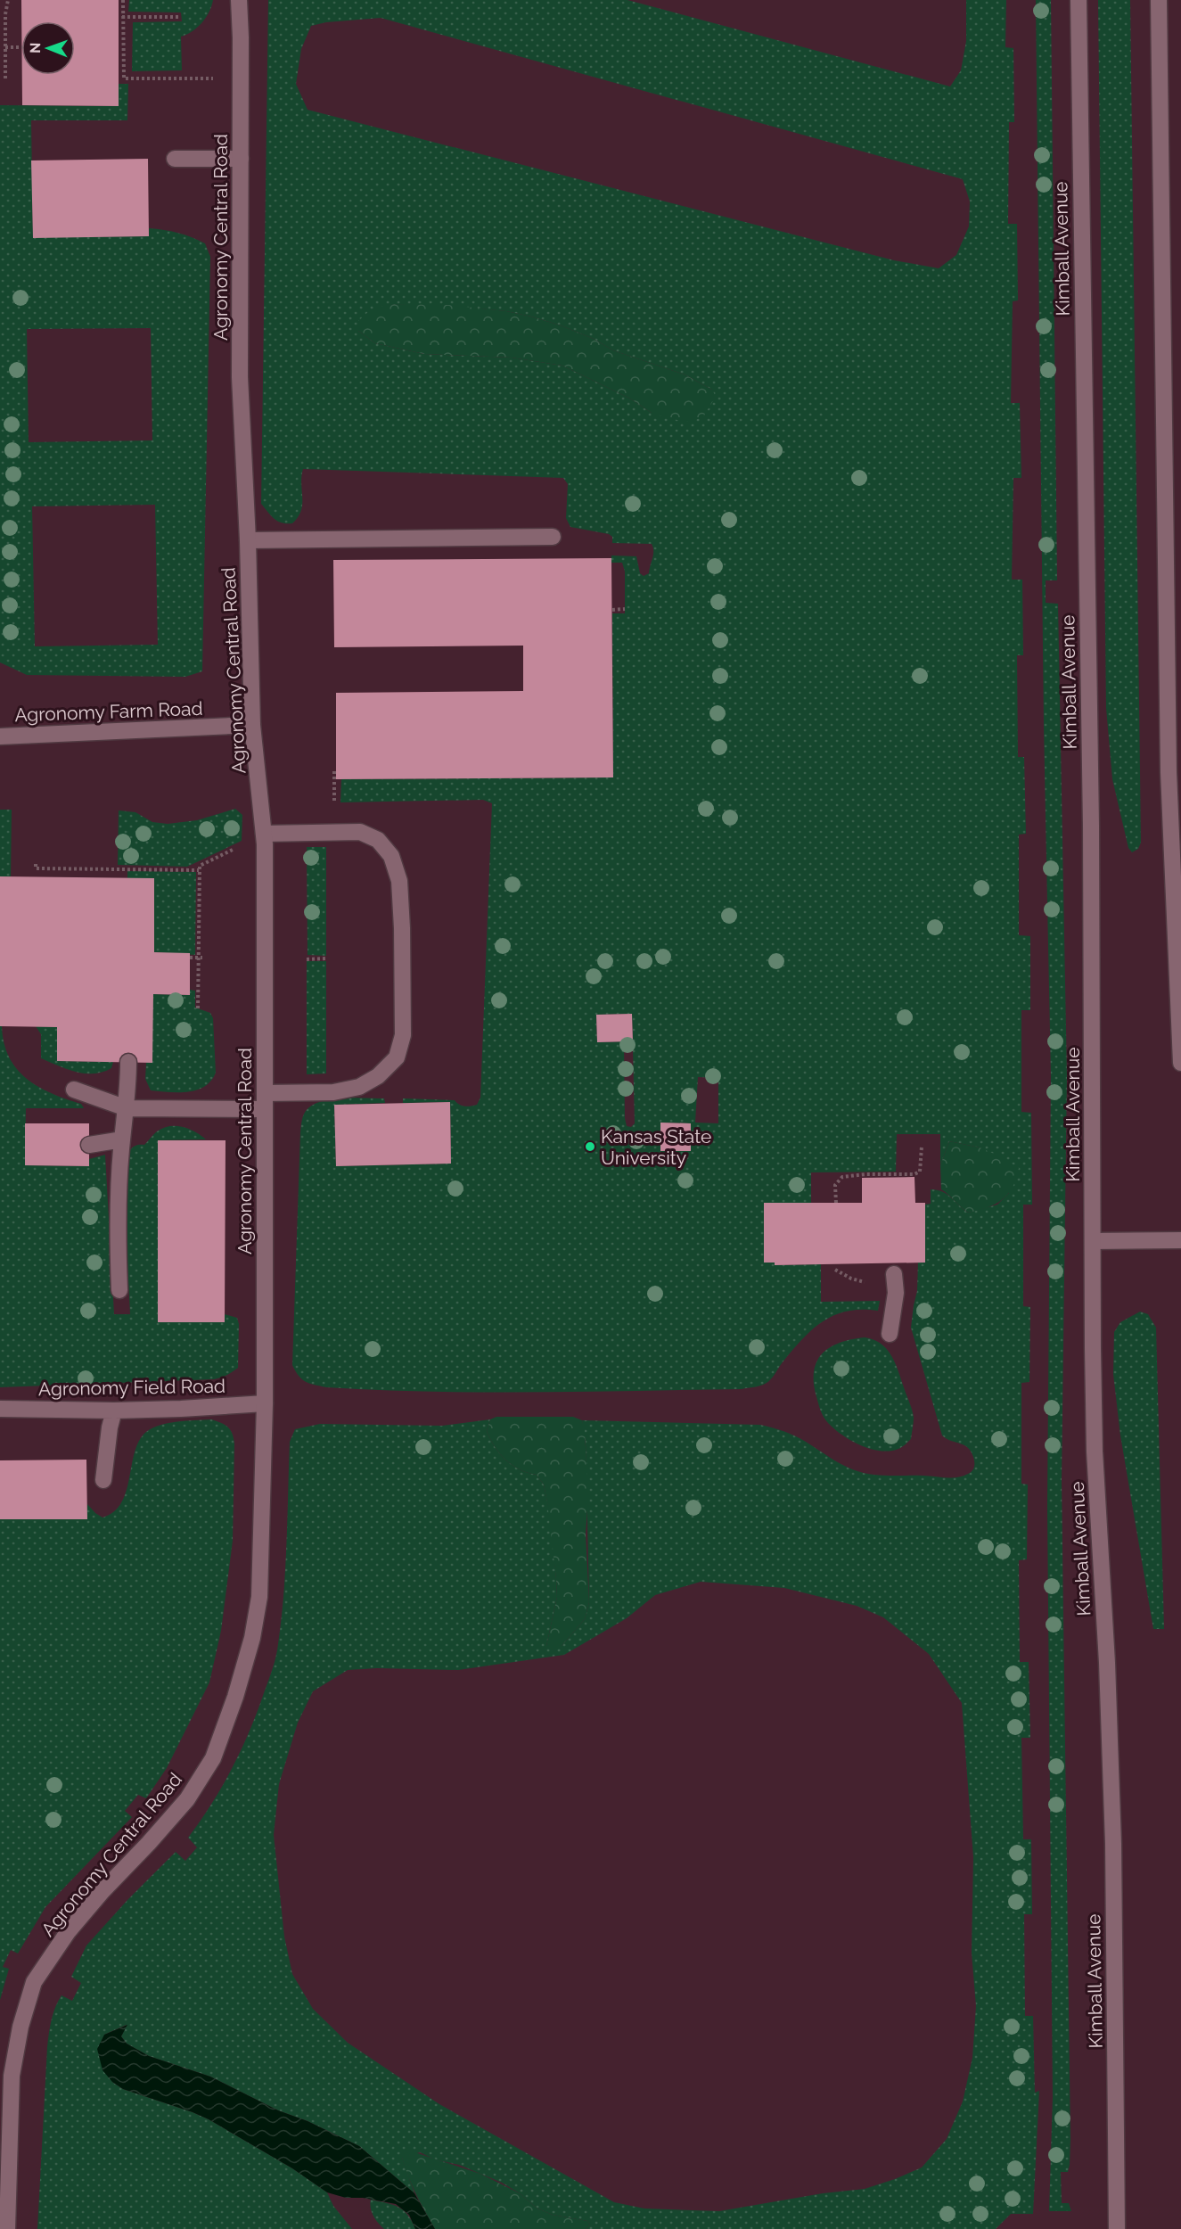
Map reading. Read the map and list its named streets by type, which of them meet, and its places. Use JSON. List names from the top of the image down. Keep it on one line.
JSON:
{"streets":{"main road":["Agronomy Central Road","Kimball Avenue","Agronomy Farm Road","Agronomy Field Road"]},"crossings":[["Agronomy Central Road","Agronomy Farm Road"],["Agronomy Central Road","Agronomy Field Road"]],"places":["Kansas State University"],"north":"left"}
